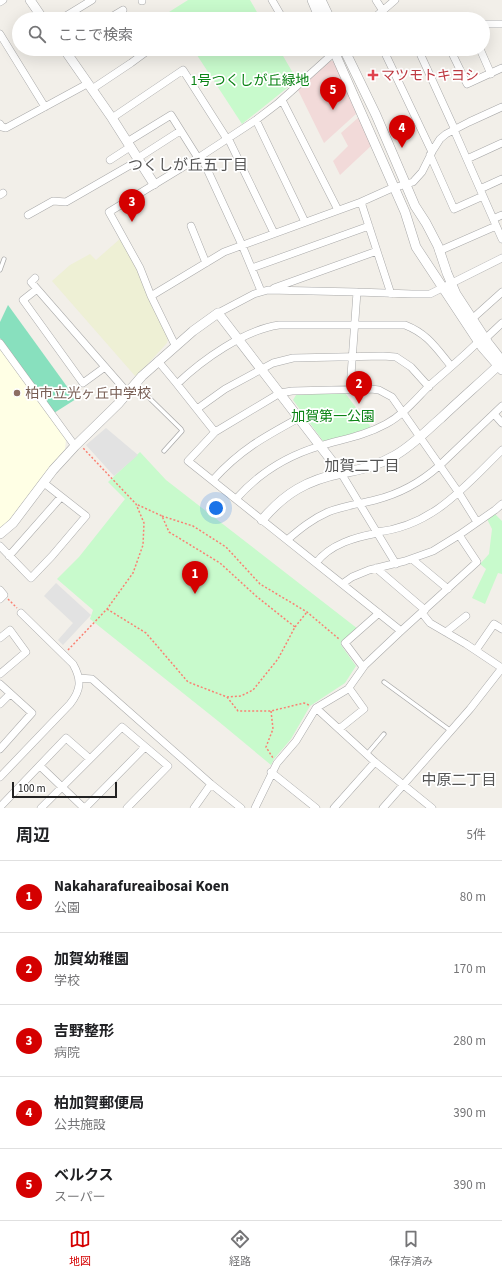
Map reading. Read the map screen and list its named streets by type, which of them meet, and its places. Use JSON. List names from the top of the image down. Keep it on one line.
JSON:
{"districts":["つくしが丘五丁目","加賀二丁目","中原二丁目"],"parks":["1号つくしが丘緑地","加賀第一公園"],"places":{"health":["マツモトキヨシ"],"other":["柏市立光ヶ丘中学校"]},"scale_bar":"100 m","page":{"search":"ここで検索","pins":["5","4","3","2","1"],"scale":"100 m","heading":["周辺","5件"],"list":[{"mark":"1","name":"Nakaharafureaibosai Koen","note":"公園","value":"80 m"},{"mark":"2","name":"加賀幼稚園","note":"学校","value":"170 m"},{"mark":"3","name":"吉野整形","note":"病院","value":"280 m"},{"mark":"4","name":"柏加賀郵便局","note":"公共施設","value":"390 m"},{"mark":"5","name":"ベルクス","note":"スーパー","value":"390 m"}],"nav":["地図","経路","保存済み"]}}
